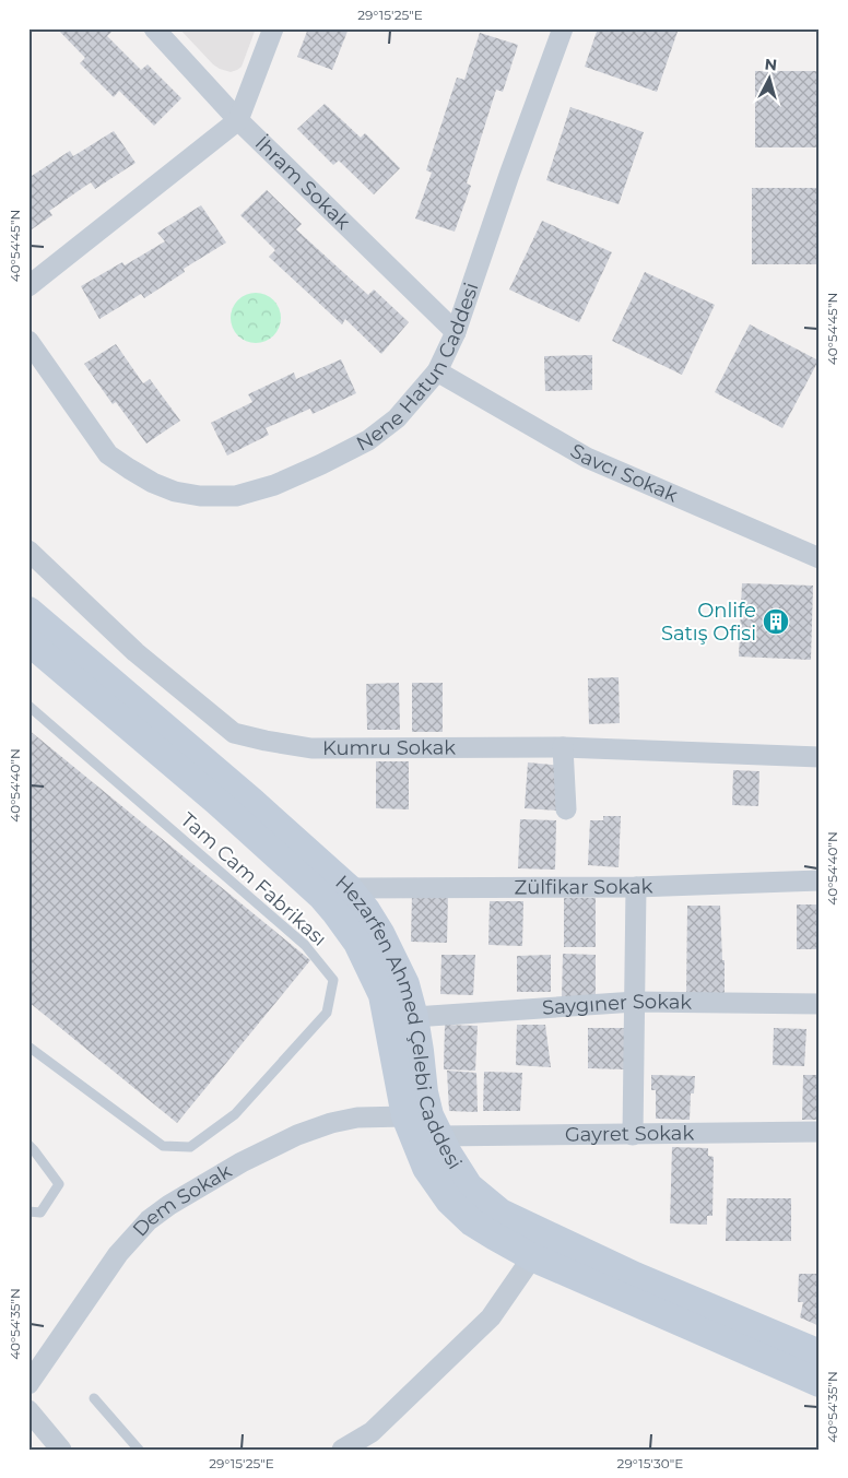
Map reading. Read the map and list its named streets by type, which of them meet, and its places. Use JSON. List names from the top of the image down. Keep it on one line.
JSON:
{"streets":{"street":["İhram Sokak","Nene Hatun Caddesi","Savcı Sokak","Kumru Sokak","Zülfikar Sokak","Saygıner Sokak","Hezarfen Ahmed Çelebi Caddesi","Gayret Sokak","Dem Sokak"],"lane":["Tam Cam Fabrikası"]},"crossings":[["İhram Sokak","Nene Hatun Caddesi"],["Nene Hatun Caddesi","Savcı Sokak"],["Zülfikar Sokak","Hezarfen Ahmed Çelebi Caddesi"],["Saygıner Sokak","Hezarfen Ahmed Çelebi Caddesi"],["Hezarfen Ahmed Çelebi Caddesi","Gayret Sokak"],["Hezarfen Ahmed Çelebi Caddesi","Dem Sokak"]],"places":{"building":["Onlife Satış Ofisi"]},"north":"top","coordinates":["29°15'25\"E","40°54'45\"N","40°54'40\"N","40°54'35\"N","29°15'30\"E"]}
